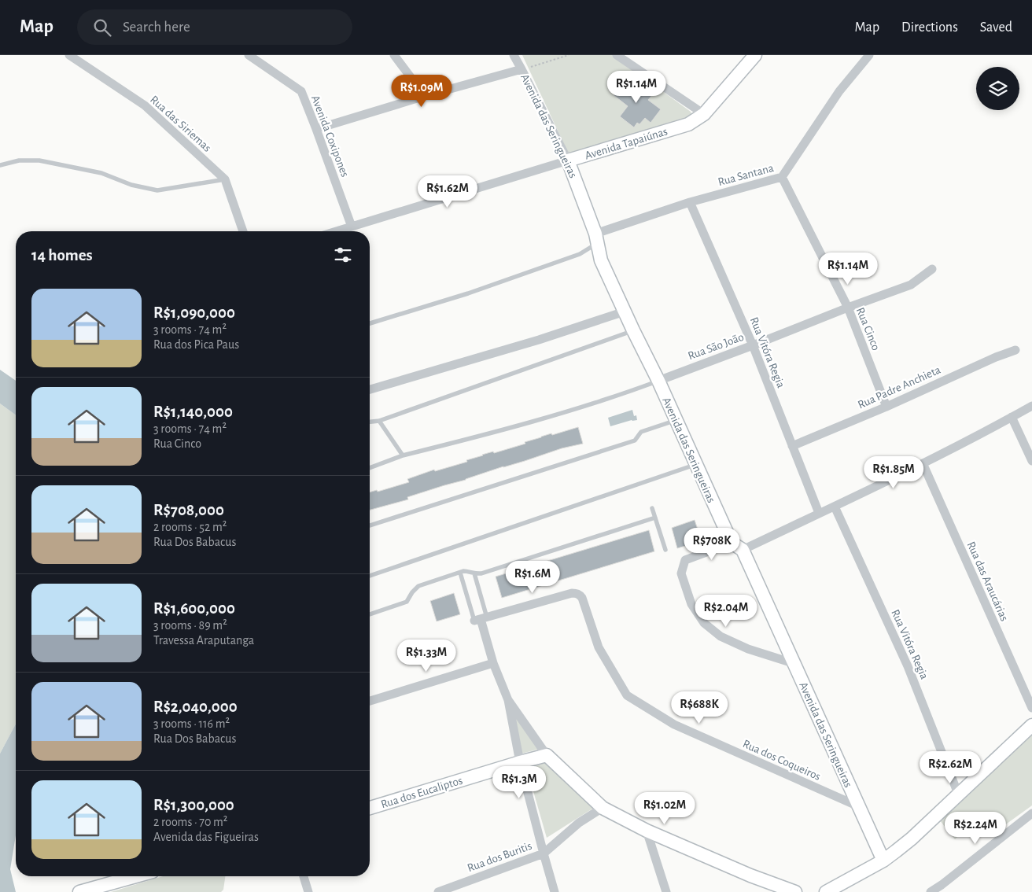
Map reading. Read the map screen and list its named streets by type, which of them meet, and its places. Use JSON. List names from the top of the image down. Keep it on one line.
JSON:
{"streets":{"street":["Rua das Siriemas","Avenida das Seringueiras","Avenida Coxipones","Avenida Tapaiúnas","Rua Santana","Rua Cinco","Rua São João","Rua Vitóra Regia","Rua Padre Anchieta","Rua das Araucárias","Rua dos Coqueiros","Rua dos Eucaliptos","Rua dos Buritis"]},"crossings":[["Avenida das Seringueiras","Avenida Tapaiúnas"],["Avenida das Seringueiras","Rua Santana"],["Avenida das Seringueiras","Rua São João"],["Avenida das Seringueiras","Rua dos Coqueiros"],["Avenida Coxipones","Avenida Tapaiúnas"],["Rua Santana","Rua Cinco"],["Rua Santana","Rua Vitóra Regia"],["Rua Cinco","Rua São João"],["Rua Cinco","Rua Padre Anchieta"],["Rua São João","Rua Vitóra Regia"],["Rua Vitóra Regia","Rua Padre Anchieta"]],"page":{"header":"Map","search":"Search here","nav":["Map","Directions","Saved"],"price":["R$1.14M","R$1.09M","R$1.62M","R$1.14M","R$1.85M","R$708K","R$1.6M","R$2.04M","R$1.33M","R$688K","R$2.62M","R$1.3M","R$1.02M","R$2.24M"],"heading":"14 homes","list":[{"name":"R$1,090,000","note":"3 rooms · 74 m² · Rua dos Pica Paus"},{"name":"R$1,140,000","note":"3 rooms · 74 m² · Rua Cinco"},{"name":"R$708,000","note":"2 rooms · 52 m² · Rua Dos Babacus"},{"name":"R$1,600,000","note":"3 rooms · 89 m² · Travessa Araputanga"},{"name":"R$2,040,000","note":"3 rooms · 116 m² · Rua Dos Babacus"},{"name":"R$1,300,000","note":"2 rooms · 70 m² · Avenida das Figueiras"}]}}
